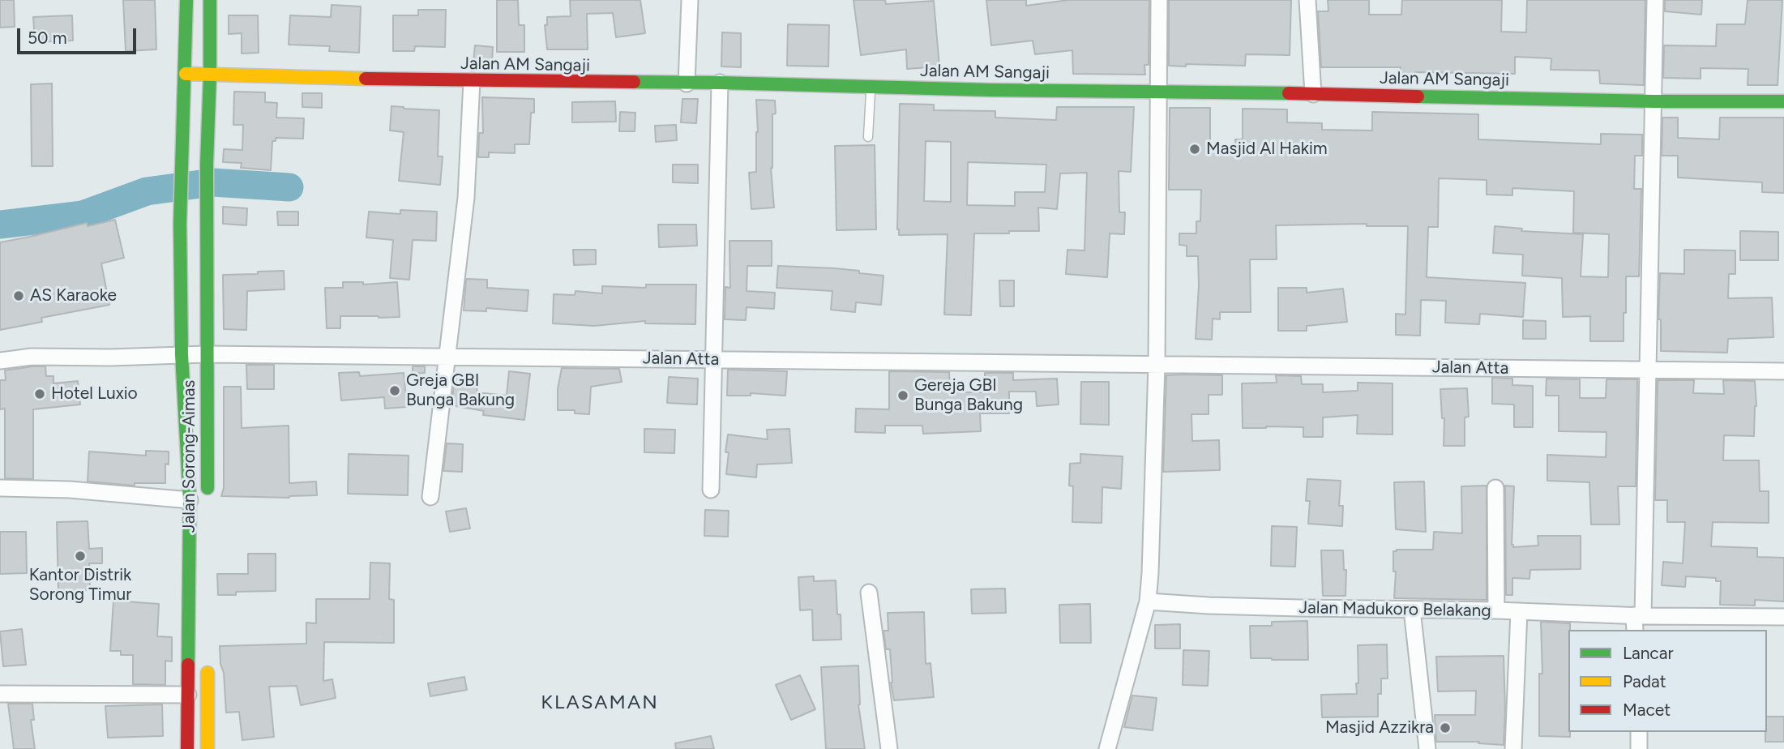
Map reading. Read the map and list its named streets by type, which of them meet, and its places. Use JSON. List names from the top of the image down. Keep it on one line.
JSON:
{"streets":{"highway":["Jalan AM Sangaji","Jalan Sorong-Aimas"],"street":["Jalan Atta","Jalan Madukoro Belakang"]},"crossings":[["Jalan AM Sangaji","Jalan Sorong-Aimas"],["Jalan Atta","Jalan Sorong-Aimas"]],"districts":["KLASAMAN"],"places":["Masjid Al Hakim","AS Karaoke","Greja GBI Bunga Bakung","Hotel Luxio","Gereja GBI Bunga Bakung","Kantor Distrik Sorong Timur","Masjid Azzikra"],"legend":["Lancar","Padat","Macet"],"scale_bar":"50 m"}
